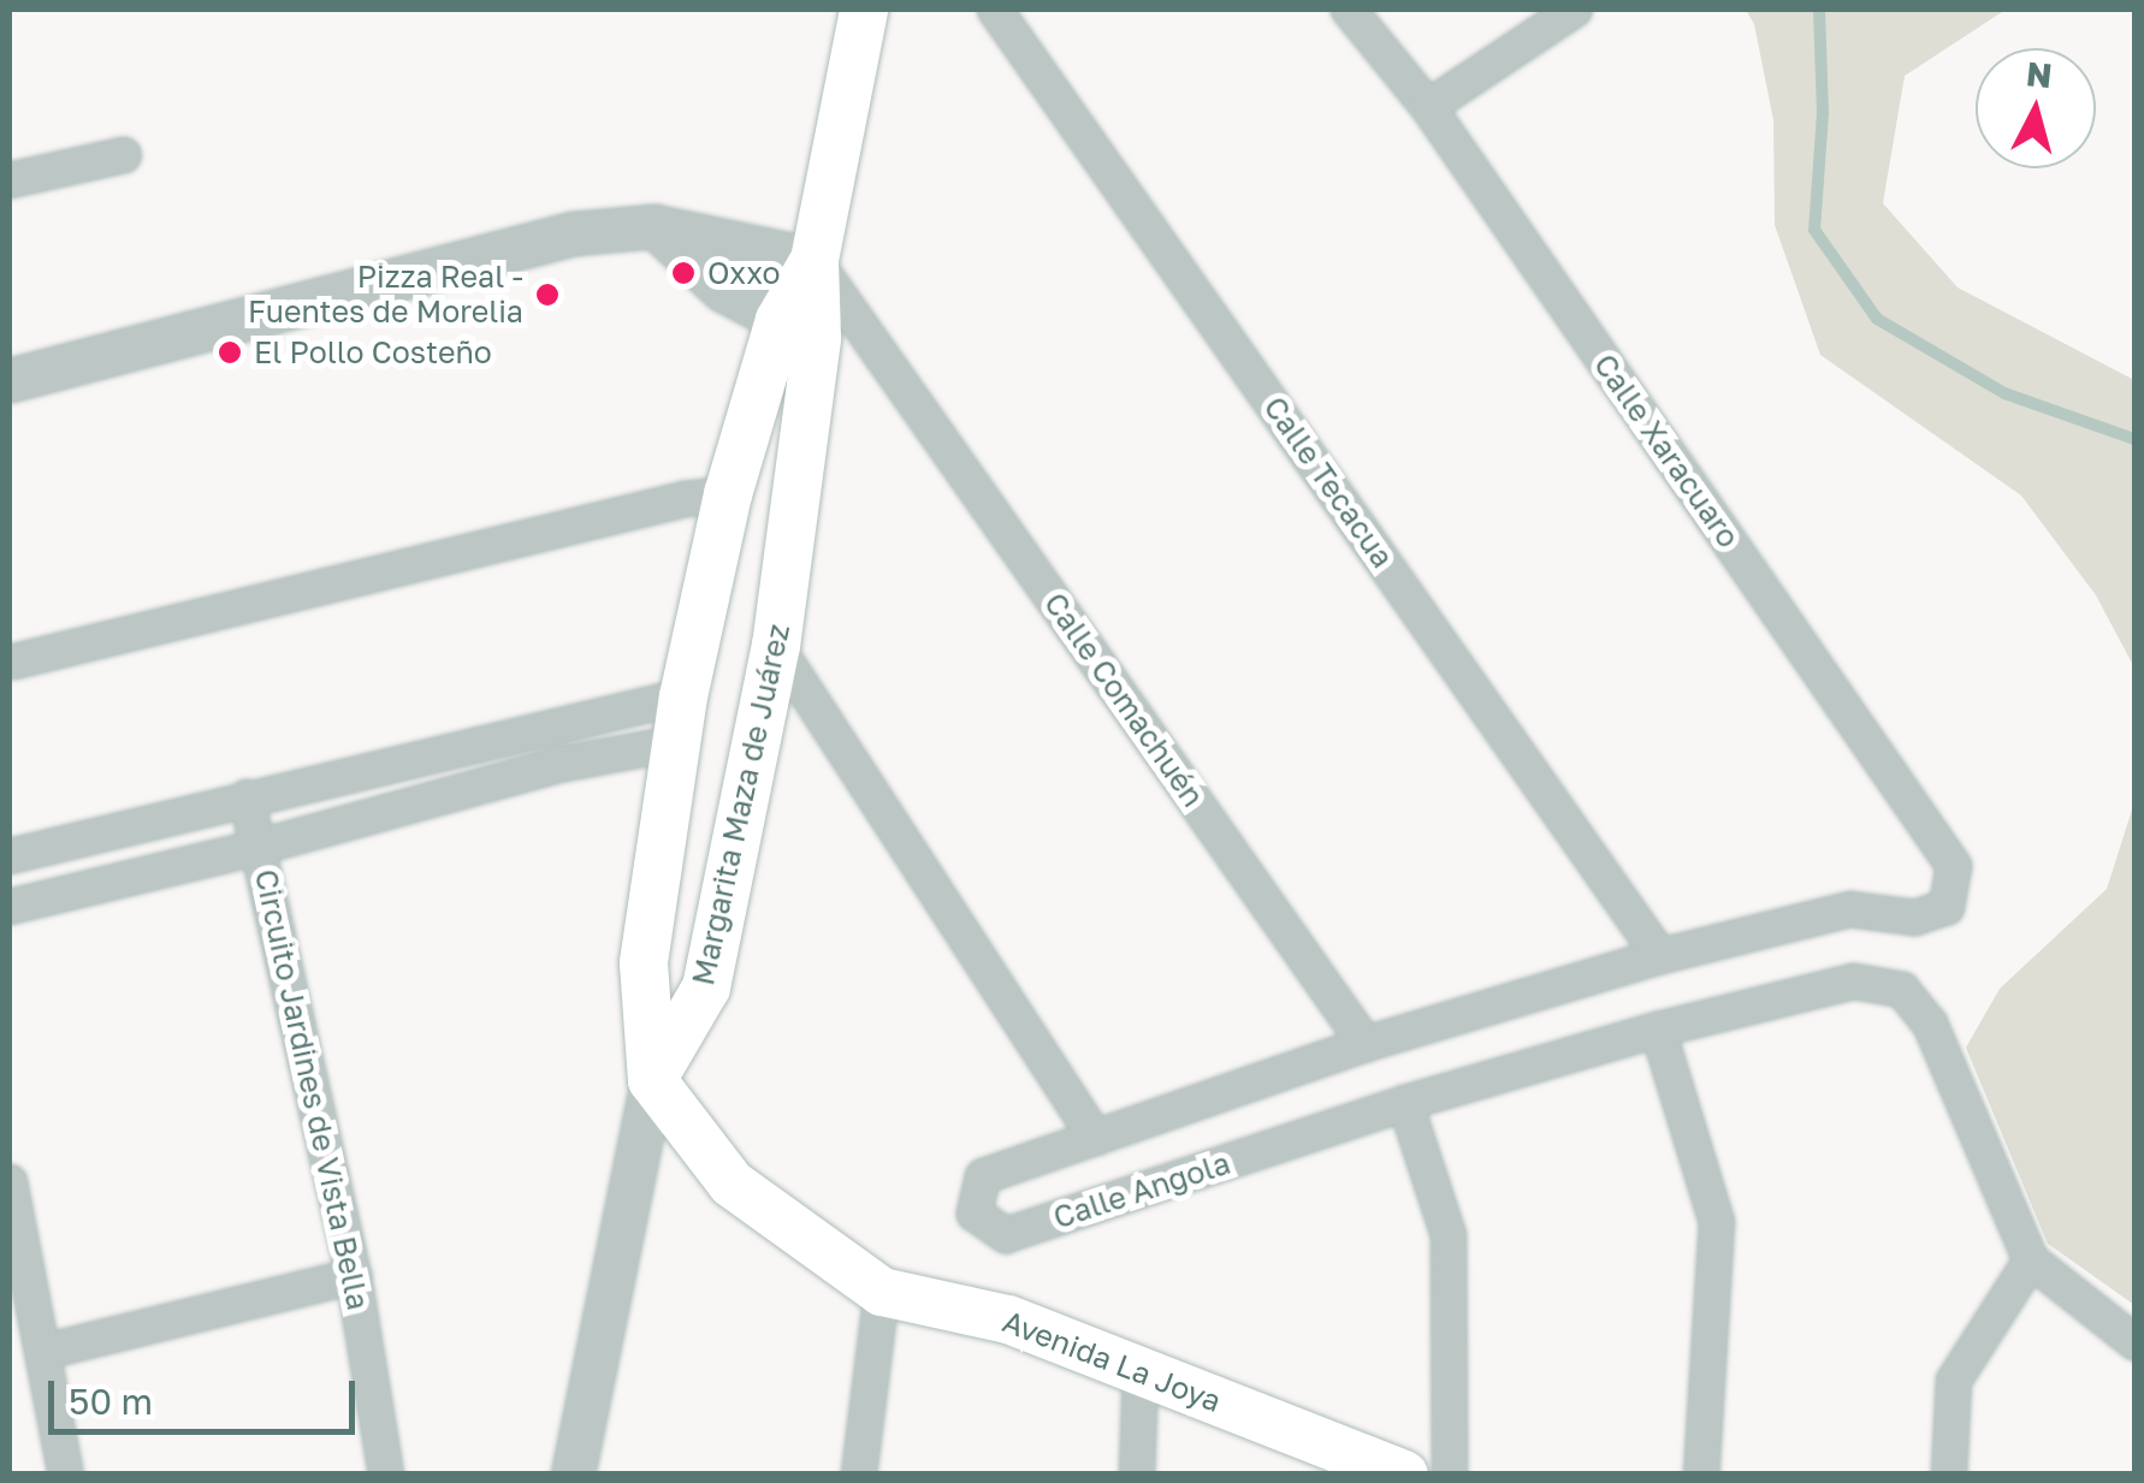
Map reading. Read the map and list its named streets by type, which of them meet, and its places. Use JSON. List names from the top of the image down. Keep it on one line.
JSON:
{"streets":{"main road":["Margarita Maza de Juárez","Avenida La Joya"],"street":["Calle Xaracuaro","Calle Tecacua","Calle Comachuén","Circuito Jardines de Vista Bella","Calle Angola"]},"crossings":[["Calle Xaracuaro","Calle Angola"],["Calle Tecacua","Calle Angola"],["Calle Comachuén","Margarita Maza de Juárez"],["Calle Comachuén","Calle Angola"],["Margarita Maza de Juárez","Circuito Jardines de Vista Bella"],["Margarita Maza de Juárez","Avenida La Joya"]],"places":["Oxxo","Pizza Real - Fuentes de Morelia","El Pollo Costeño"],"scale_bar":"50 m","north":"top"}
